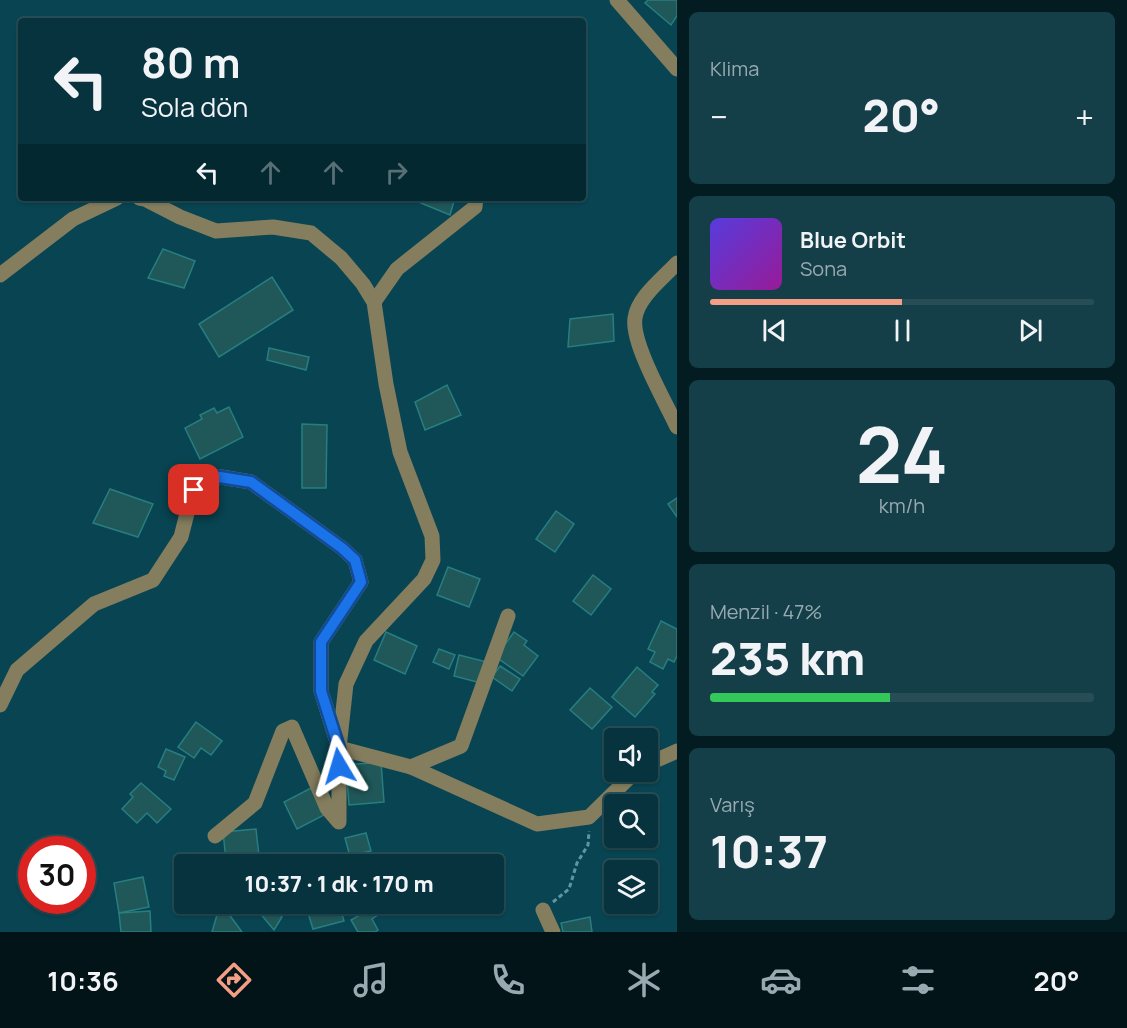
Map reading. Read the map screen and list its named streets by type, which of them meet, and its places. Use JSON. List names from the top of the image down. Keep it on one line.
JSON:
{"page":{"tile":["Klima",["24","km/h"],["Menzil · 47%","235 km"],["Varış","10:37"]],"turn":["80 m","Sola dön"],"heat":["−","20°","+"],"song":["Blue Orbit","Sona"],"limit":"30","trip":"10:37 · 1 dk · 170 m","tabs":["10:36","20°"]}}
